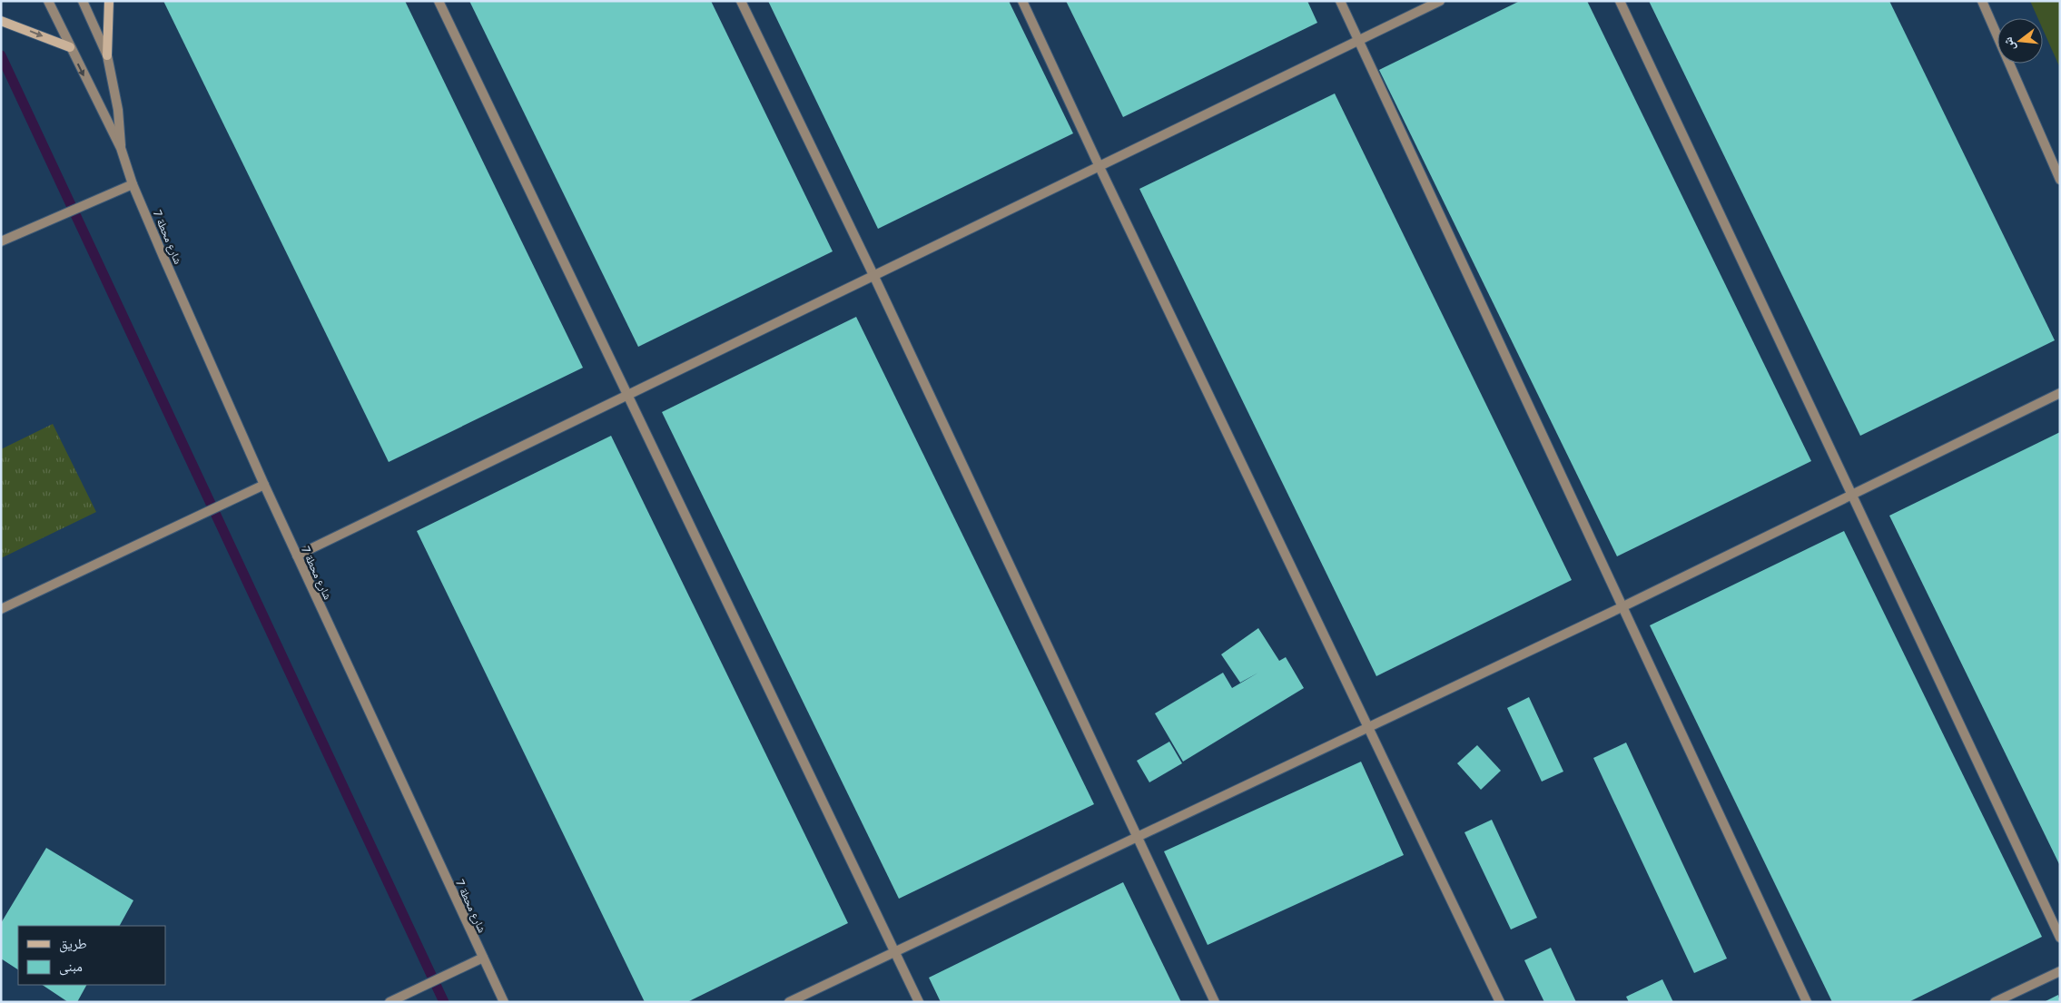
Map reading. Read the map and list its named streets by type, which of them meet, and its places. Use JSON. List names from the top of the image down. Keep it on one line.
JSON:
{"streets":{"street":["شارع محطة 7"]},"legend":["طريق","مبنى"],"north":"left"}
